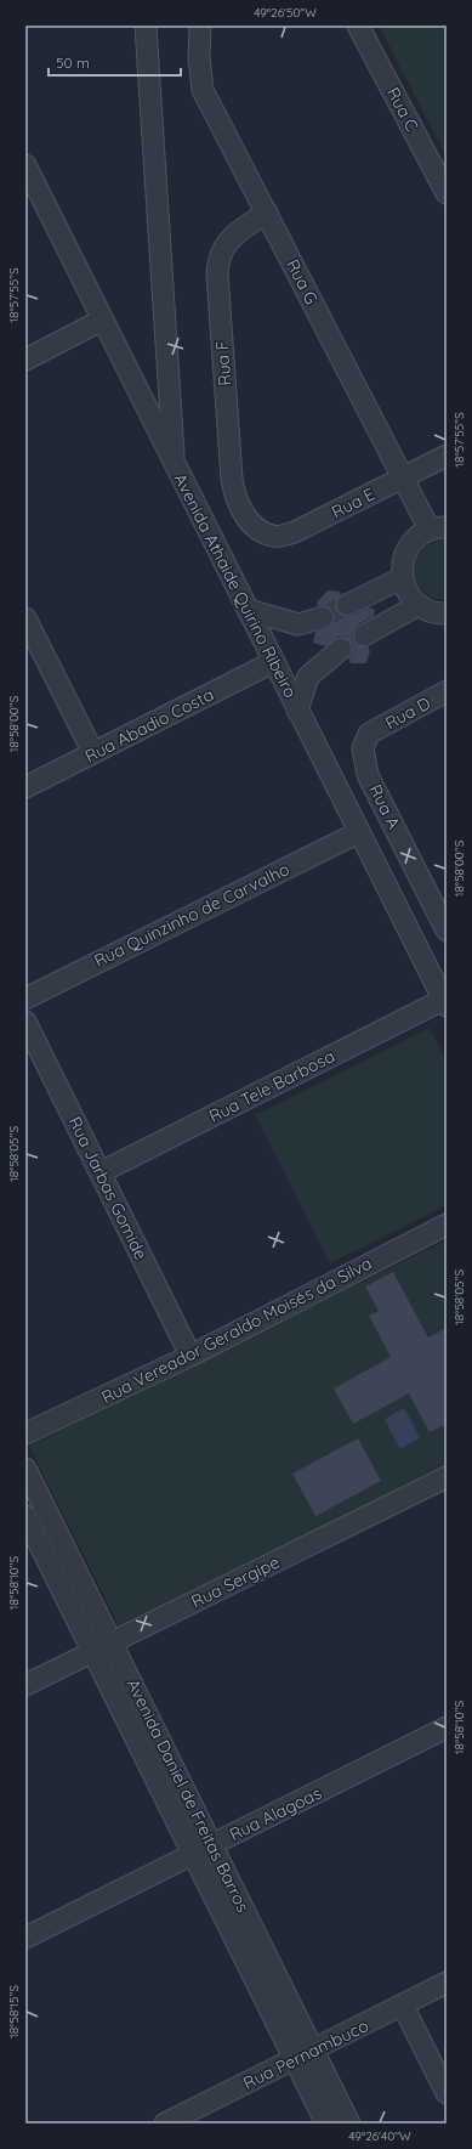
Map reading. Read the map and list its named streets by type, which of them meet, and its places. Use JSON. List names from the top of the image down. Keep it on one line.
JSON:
{"streets":{"street":["Rua C","Rua G","Rua F","Rua E","Avenida Athaide Quirino Ribeiro","Rua D","Rua Abadio Costa","Rua A","Rua Quinzinho de Carvalho","Rua Tele Barbosa","Rua Jarbas Gomide","Rua Vereador Geraldo Moisés da Silva","Rua Sergipe","Avenida Daniel de Freitas Barros","Rua Alagoas","Rua Pernambuco"]},"crossings":[["Rua G","Rua F"],["Rua G","Rua E"],["Rua F","Rua E"],["Avenida Athaide Quirino Ribeiro","Rua Abadio Costa"],["Avenida Athaide Quirino Ribeiro","Rua Quinzinho de Carvalho"],["Avenida Athaide Quirino Ribeiro","Rua Tele Barbosa"],["Rua D","Rua A"],["Rua Tele Barbosa","Rua Jarbas Gomide"],["Rua Jarbas Gomide","Rua Vereador Geraldo Moisés da Silva"],["Rua Sergipe","Avenida Daniel de Freitas Barros"],["Avenida Daniel de Freitas Barros","Rua Alagoas"],["Avenida Daniel de Freitas Barros","Rua Pernambuco"]],"scale_bar":"50 m","coordinates":["49°26'50\"W","18°57'55\"S","18°58'00\"S","18°58'05\"S","18°58'10\"S","18°58'15\"S","49°26'40\"W"]}
